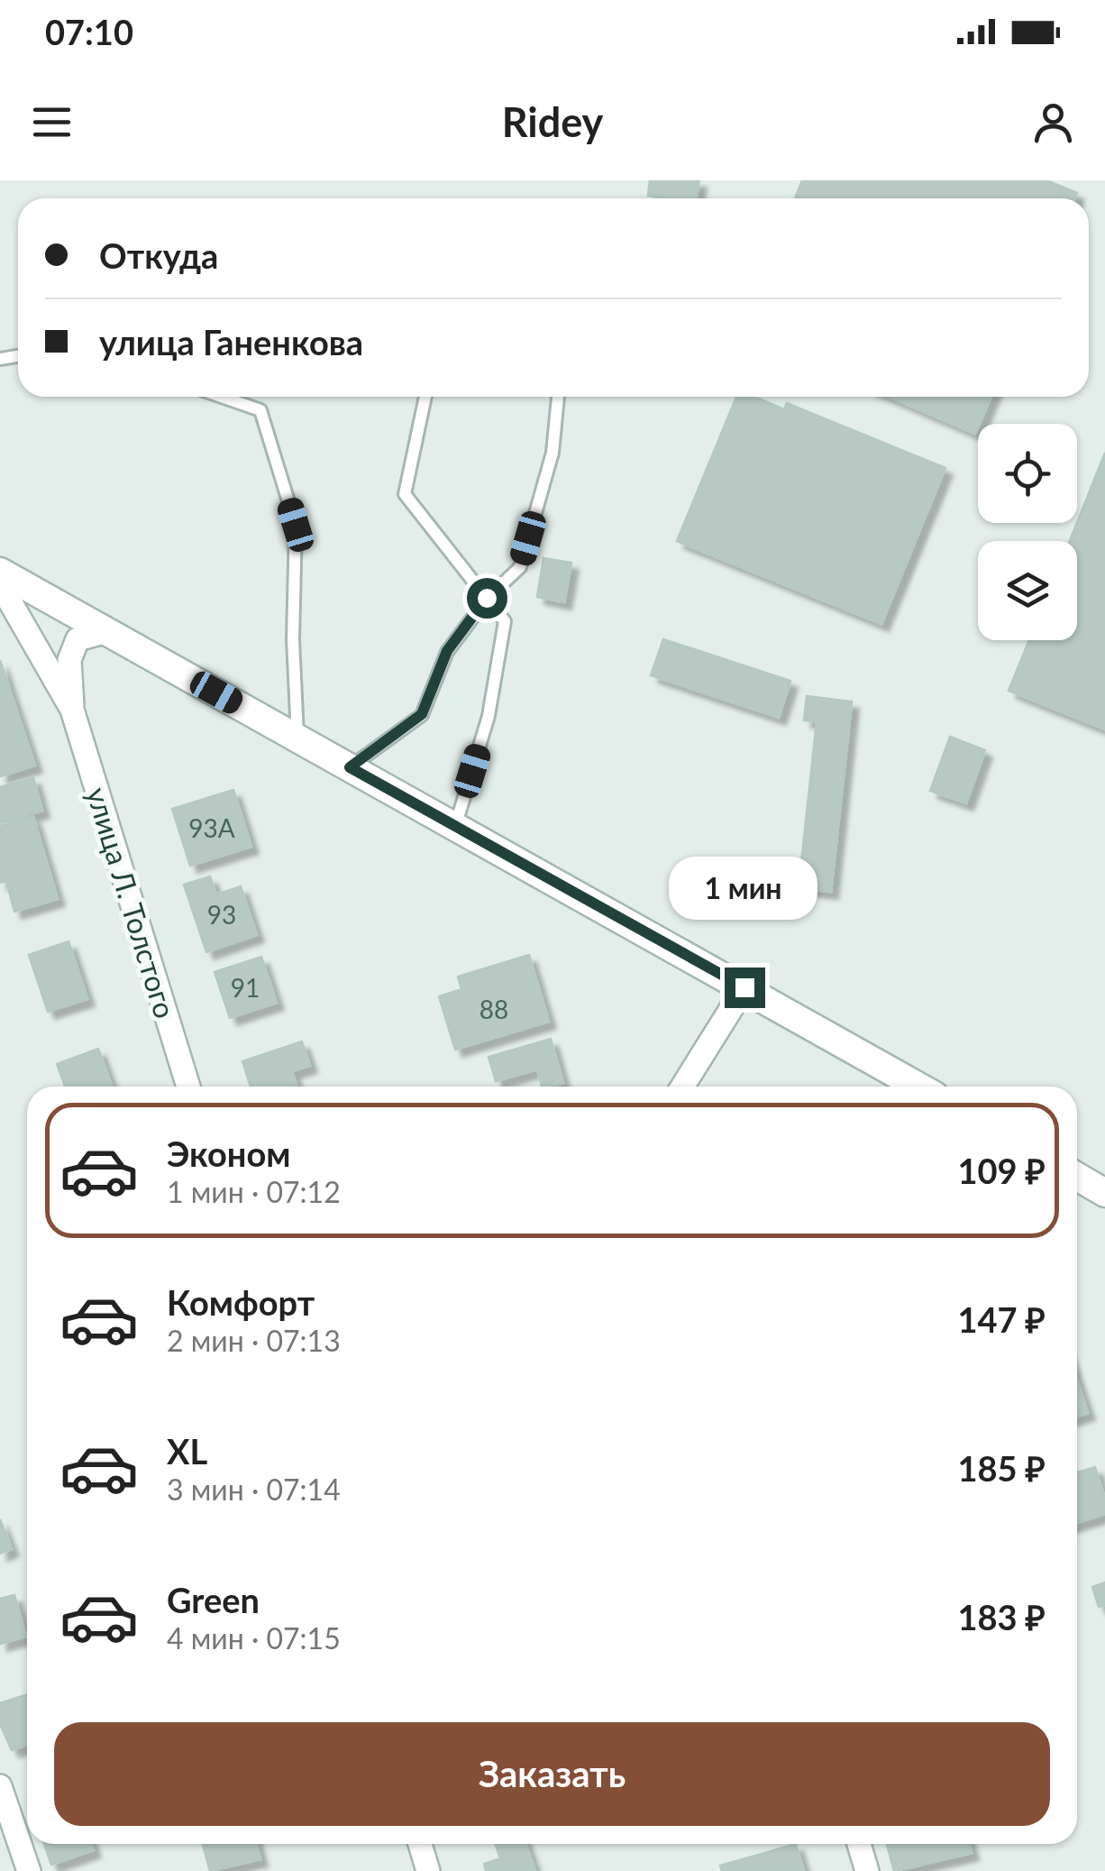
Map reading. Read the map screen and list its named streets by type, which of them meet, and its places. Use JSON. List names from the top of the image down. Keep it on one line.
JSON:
{"streets":{"street":["улица Л. Толстого"]},"house_numbers":["93А","93","91","88"],"page":{"status":"07:10","header":"Ridey","banner":["Откуда","улица Ганенкова"],"bubble":"1 мин","list":[{"name":"Эконом","note":"1 мин · 07:12","value":"109 ₽"},{"name":"Комфорт","note":"2 мин · 07:13","value":"147 ₽"},{"name":"XL","note":"3 мин · 07:14","value":"185 ₽"},{"name":"Green","note":"4 мин · 07:15","value":"183 ₽"}],"buttons":"Заказать"}}
